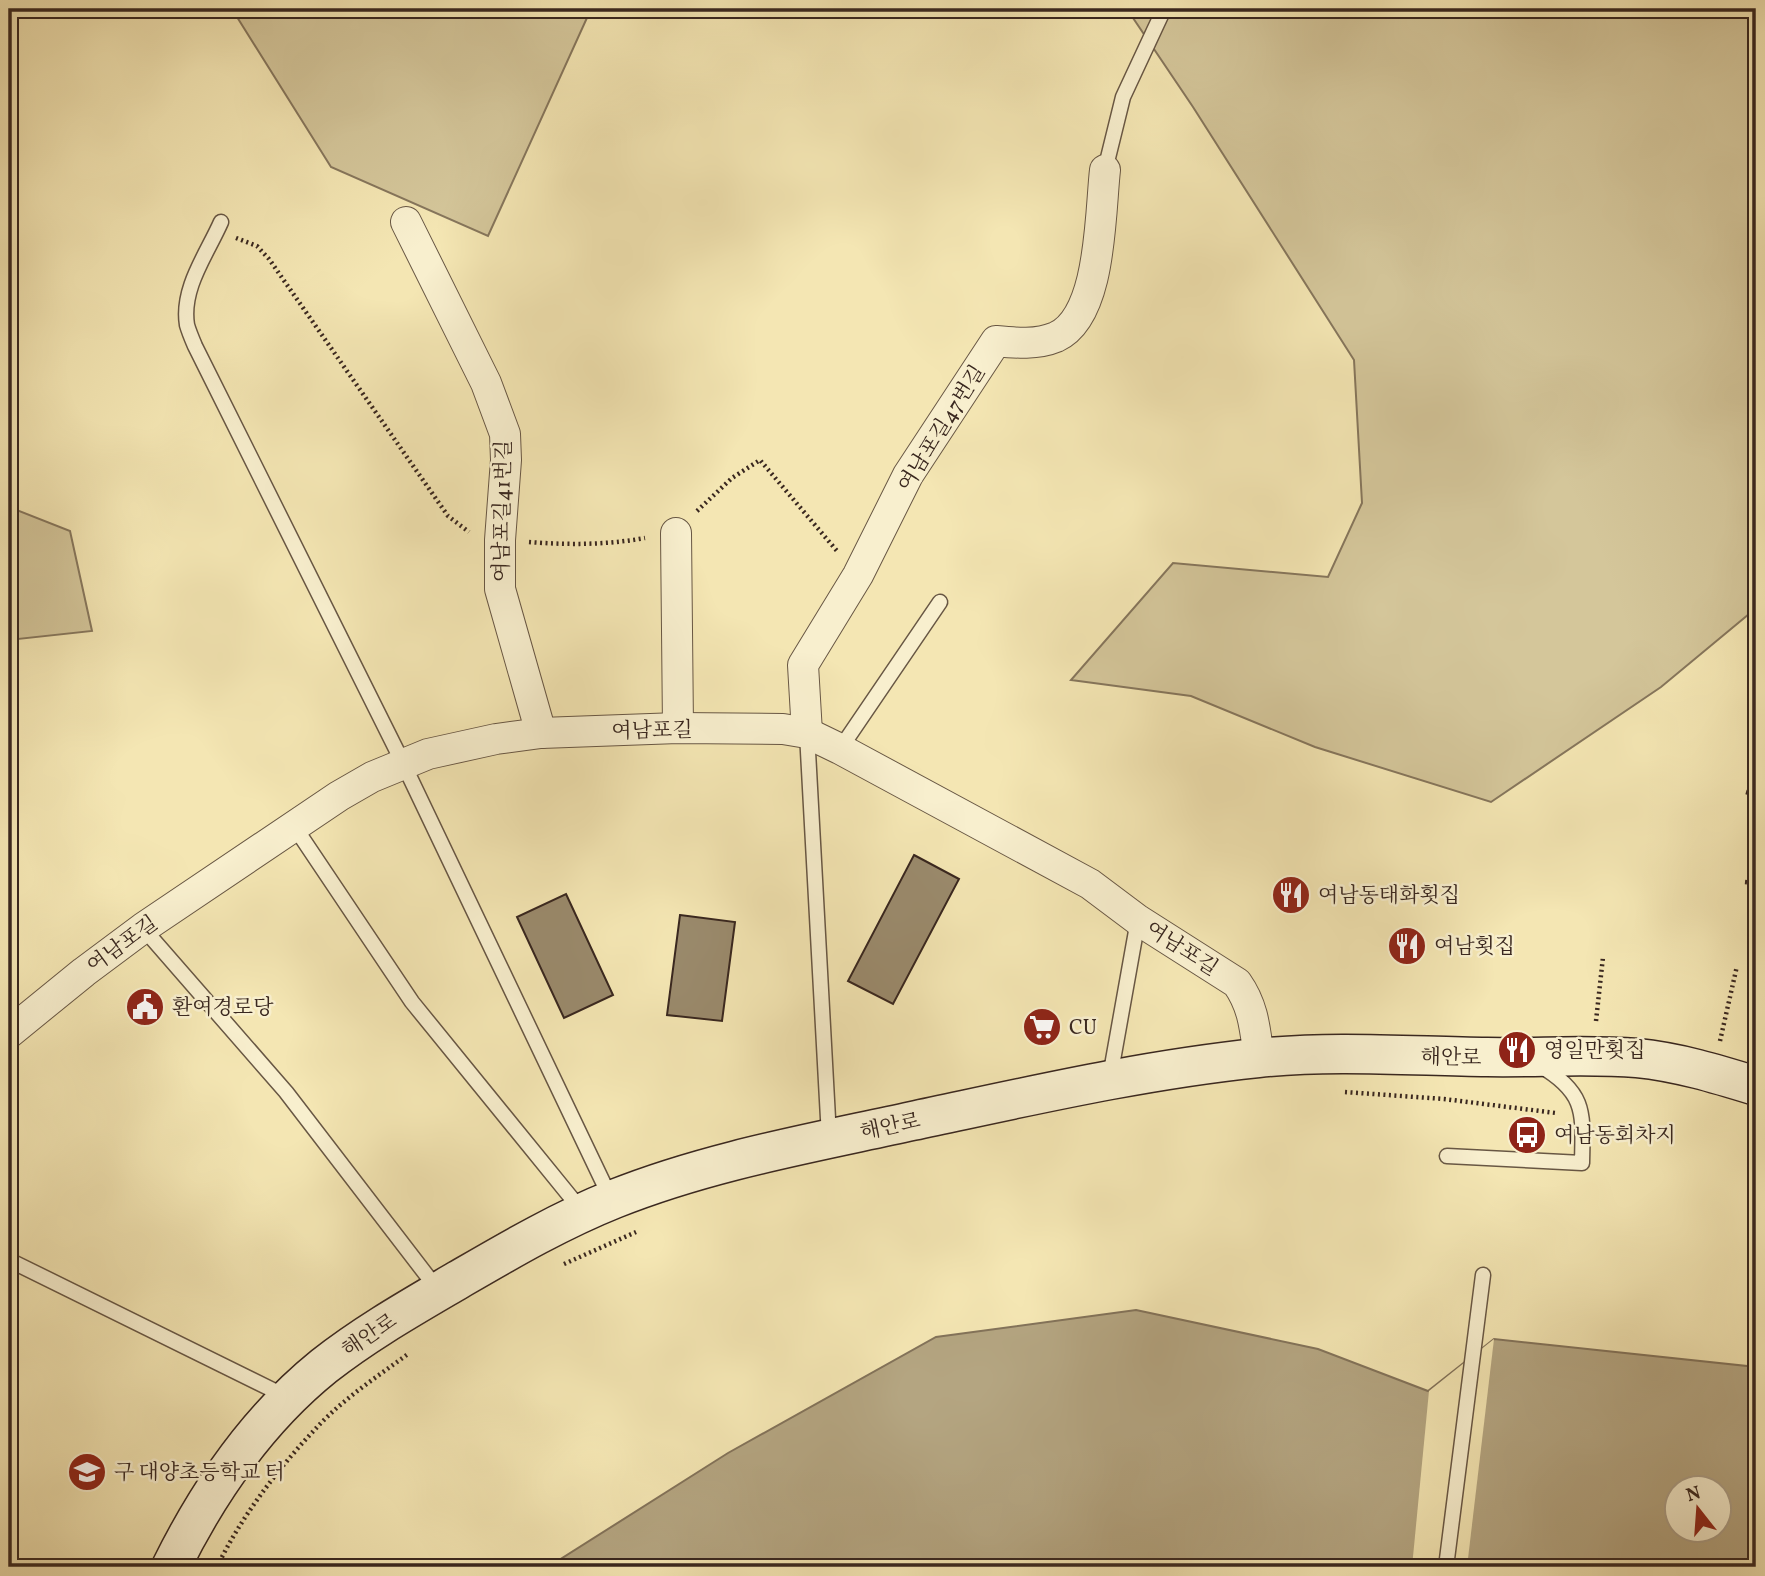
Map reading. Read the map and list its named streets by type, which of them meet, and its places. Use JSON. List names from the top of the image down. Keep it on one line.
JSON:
{"streets":{"street":["여남포길47번길","여남포길41번길","여남포길","해안로"]},"crossings":[["여남포길47번길","여남포길"],["여남포길41번길","여남포길"],["여남포길","해안로"]],"places":{"restaurant":["여남동태화횟집","여남횟집","영일만횟집"],"public building":["환여경로당"],"supermarket":["CU"],"bus stop":["여남동회차지"],"school or university":["구 대양초등학교 터"]},"north":"top"}
